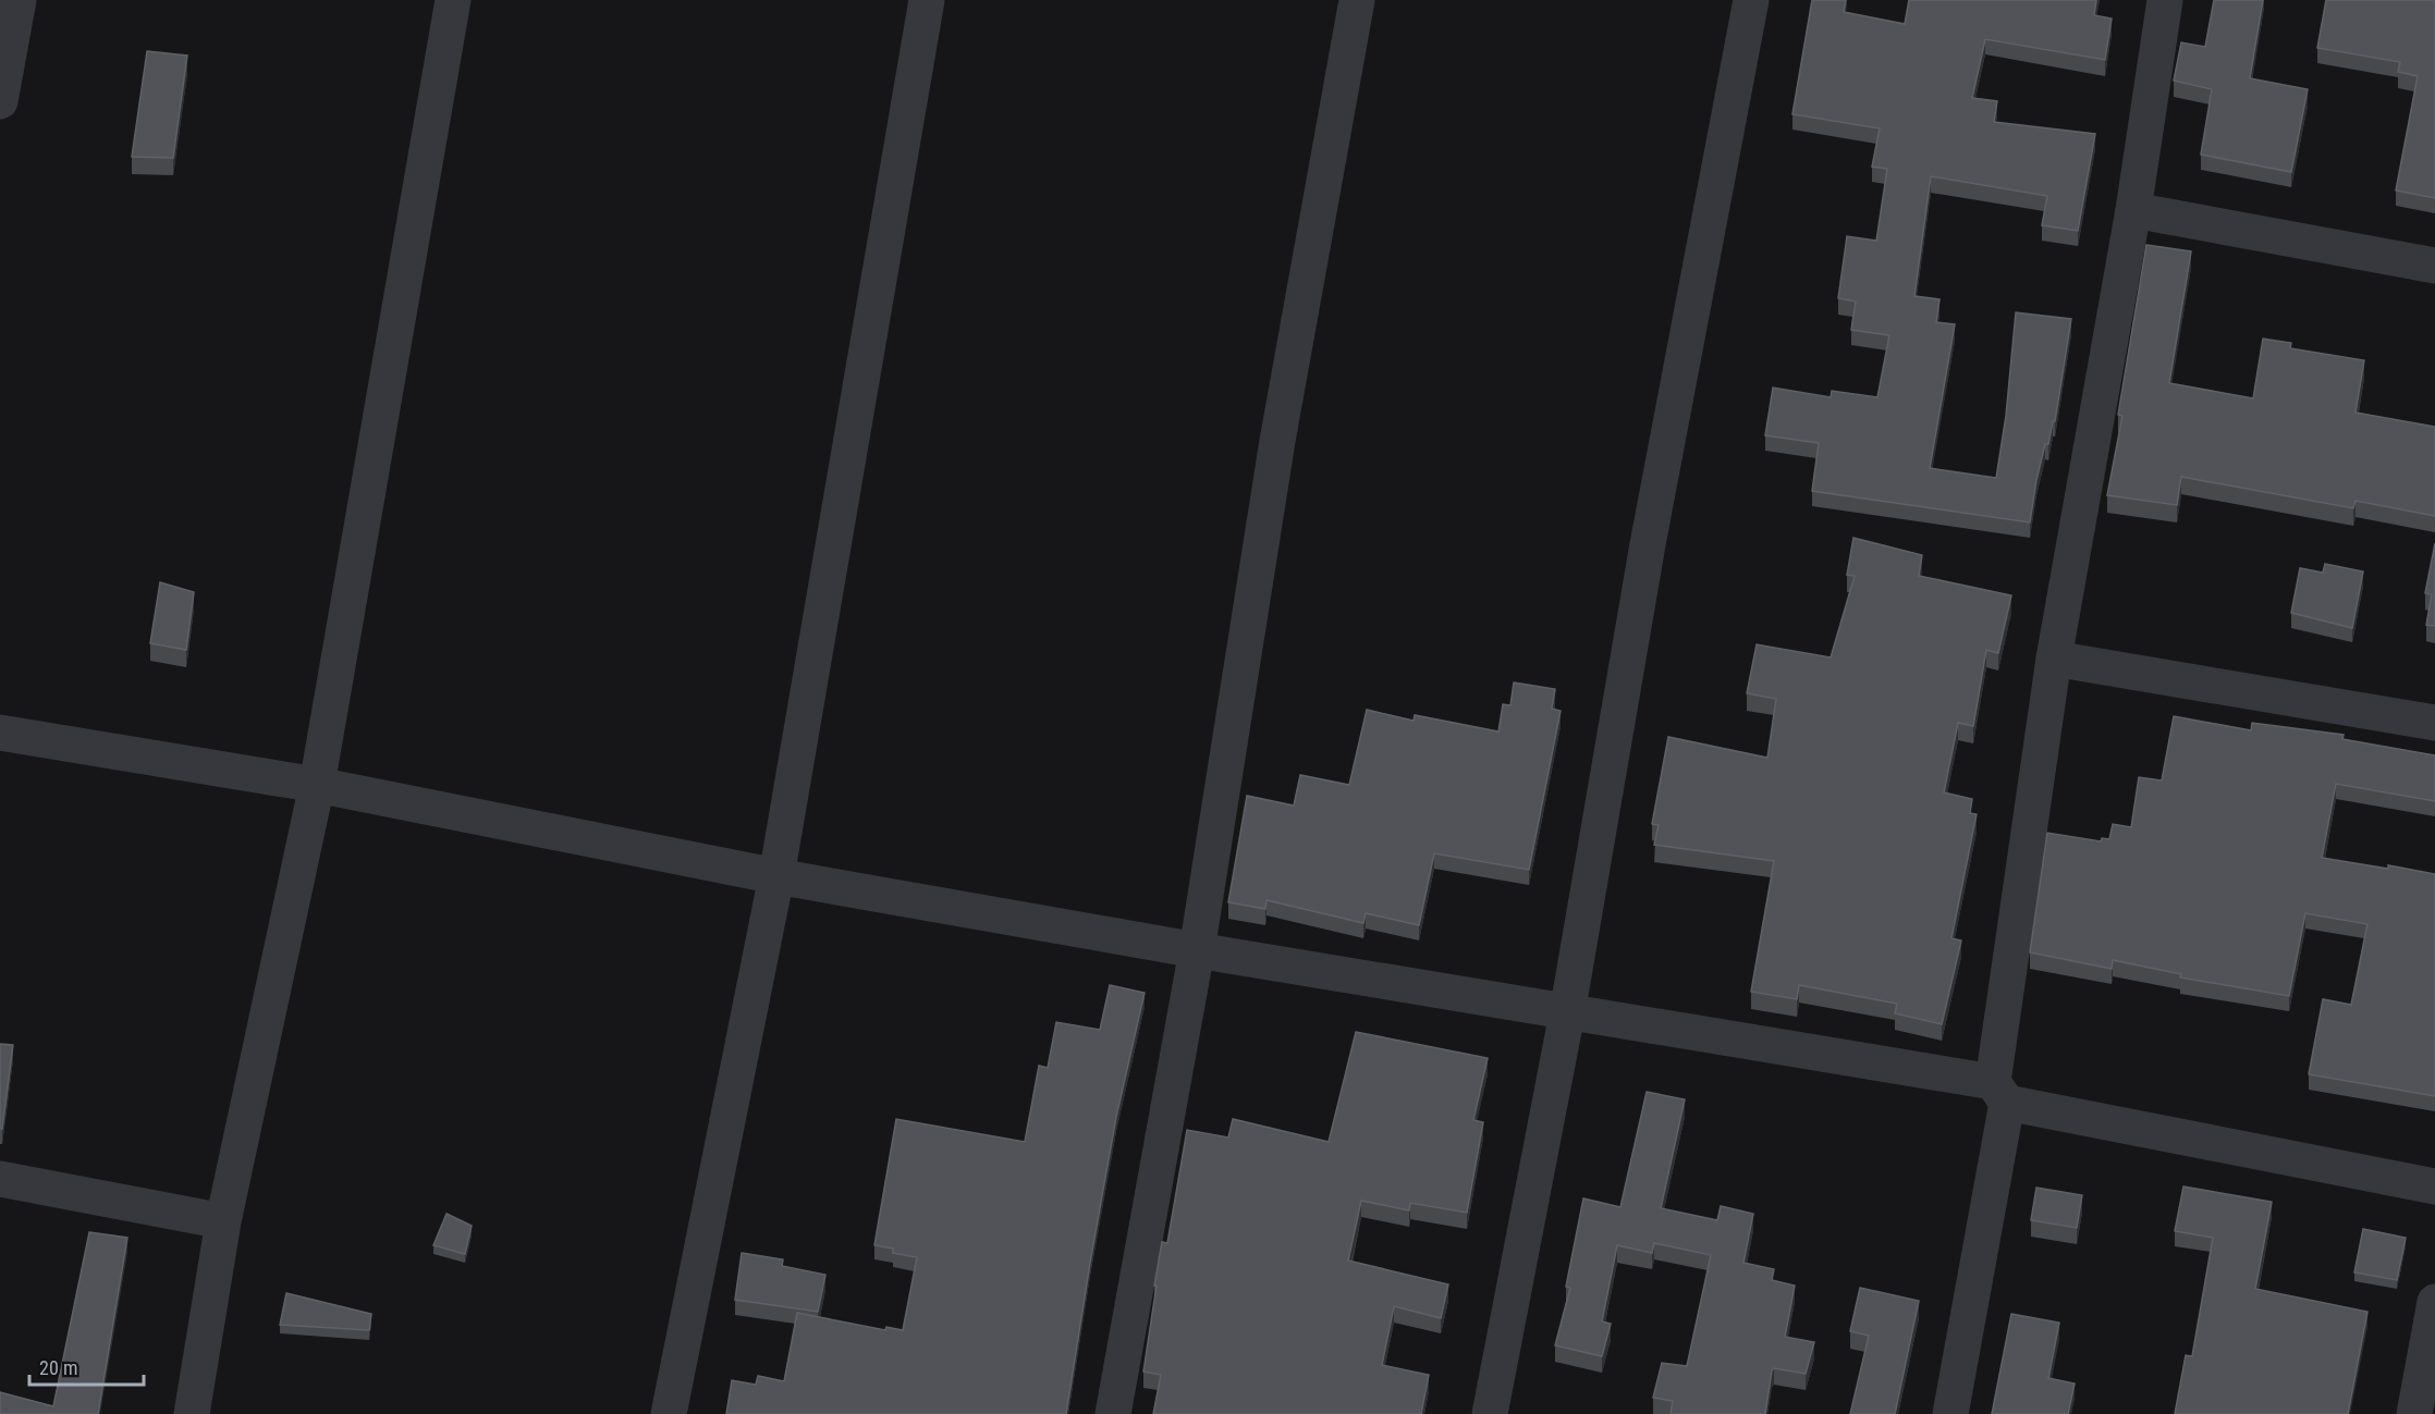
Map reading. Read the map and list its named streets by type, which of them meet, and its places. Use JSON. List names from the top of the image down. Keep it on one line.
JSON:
{"scale_bar":"20 m"}
